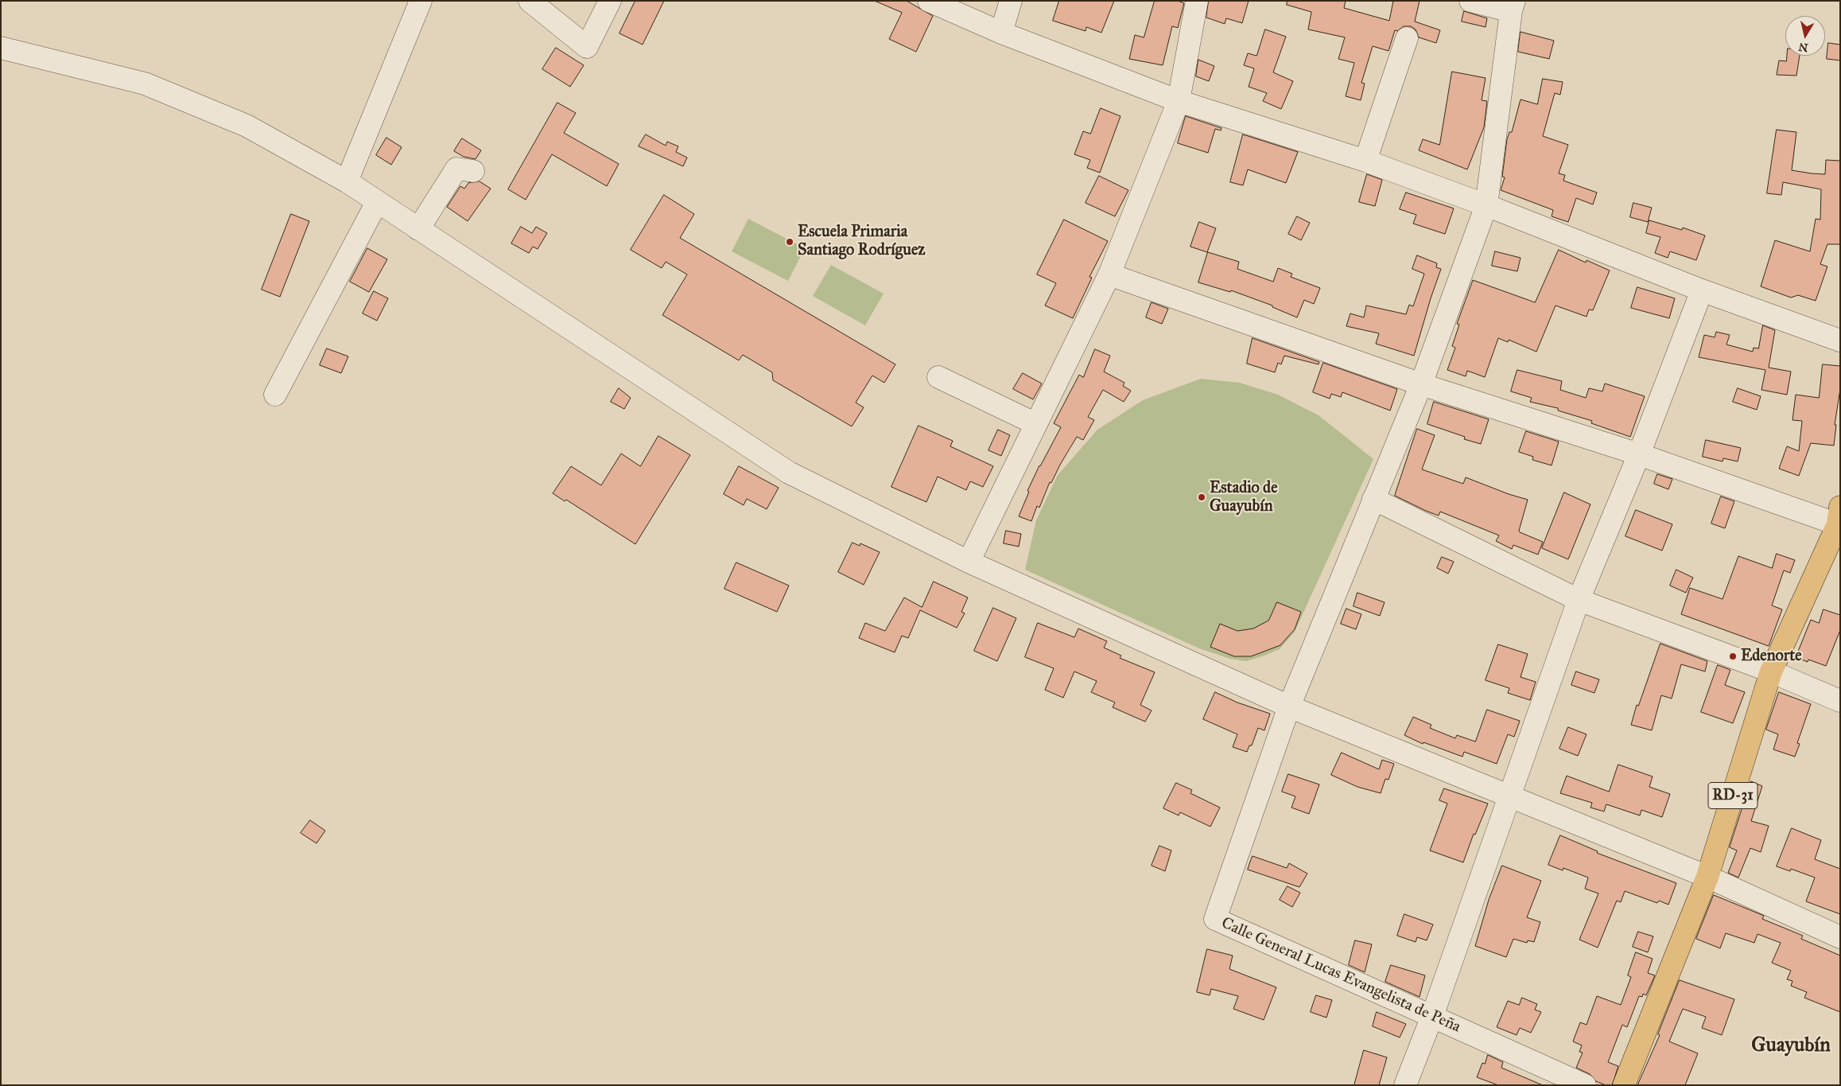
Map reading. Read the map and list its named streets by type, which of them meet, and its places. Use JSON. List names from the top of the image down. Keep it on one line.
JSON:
{"streets":{"main road":["RD-31"],"street":["Calle General Lucas Evangelista de Peña"]},"districts":["Guayubín"],"places":["Escuela Primaria Santiago Rodríguez","Estadio de Guayubín","Edenorte"],"north":"bottom"}
